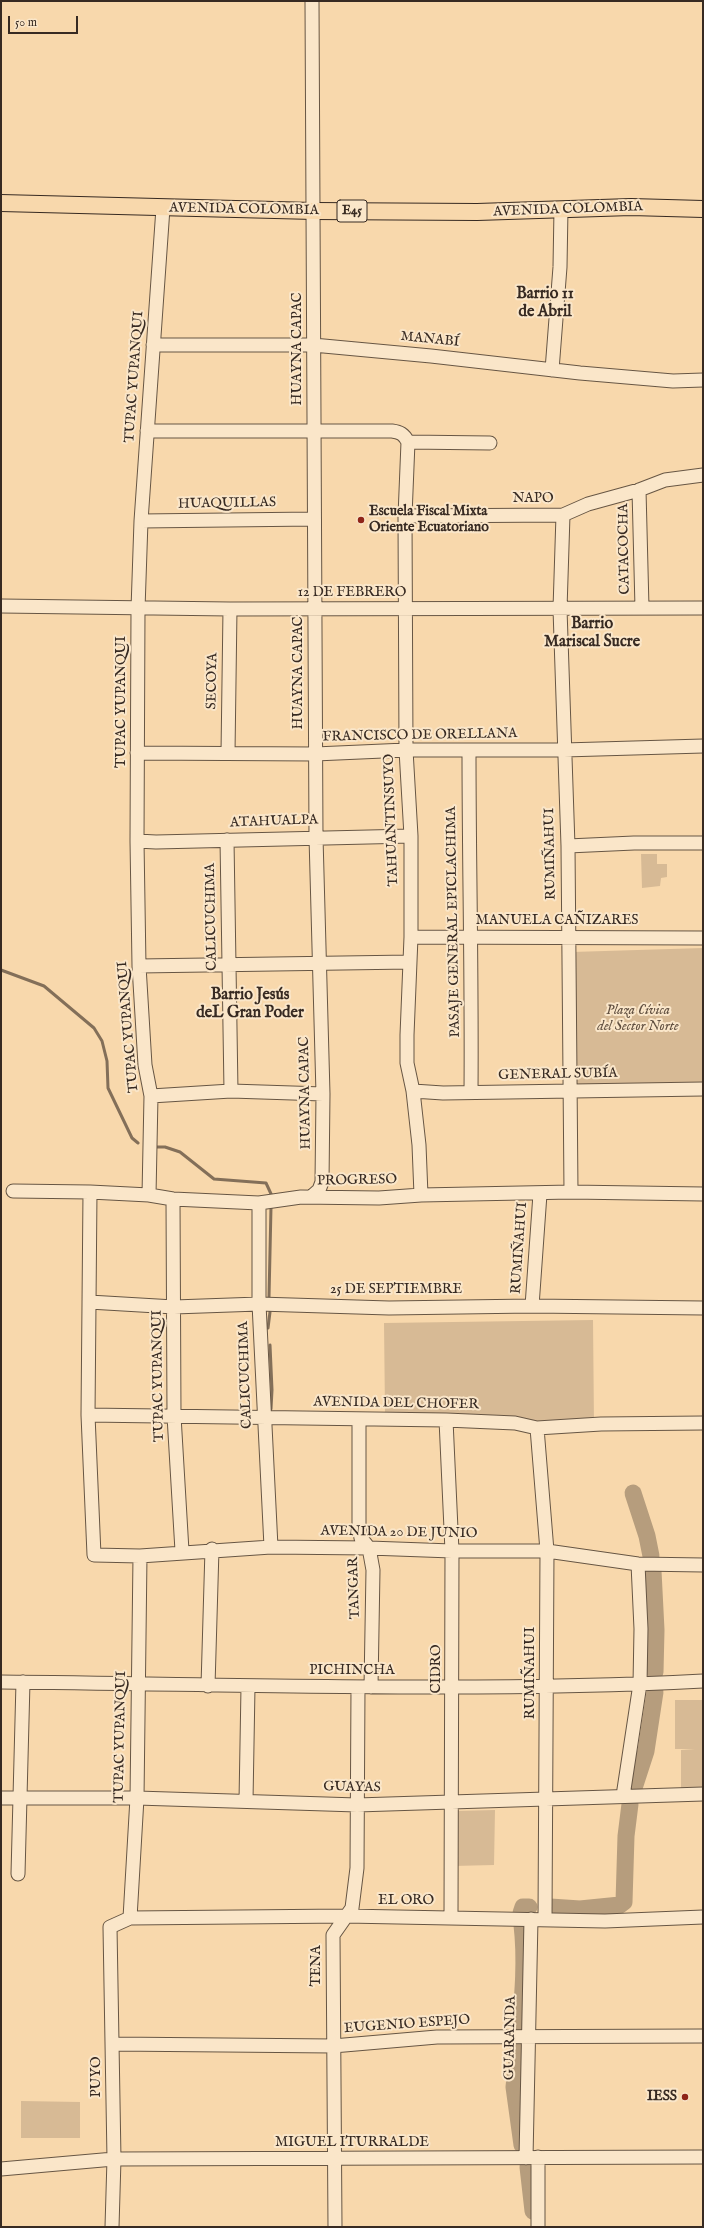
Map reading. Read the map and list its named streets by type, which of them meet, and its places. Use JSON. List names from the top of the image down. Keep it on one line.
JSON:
{"streets":{"main road":["AVENIDA COLOMBIA","E45"],"street":["MANABÍ","HUAYNA CAPAC","TUPAC YUPANQUI","NAPO","HUAQUILLAS","CATACOCHA","12 DE FEBRERO","SECOYA","FRANCISCO DE ORELLANA","TAHUANTINSUYO","ATAHUALPA","RUMIÑAHUI","CALICUCHIMA","MANUELA CAÑIZARES","PASAJE GENERAL EPICLACHIMA","GENERAL SUBÍA","PROGRESO","25 DE SEPTIEMBRE","AVENIDA DEL CHOFER","AVENIDA 20 DE JUNIO","TANGAR","CIDRO","PICHINCHA","GUAYAS","EL ORO","TENA","EUGENIO ESPEJO","GUARANDA","PUYO","MIGUEL ITURRALDE"]},"crossings":[["AVENIDA COLOMBIA","HUAYNA CAPAC"],["AVENIDA COLOMBIA","TUPAC YUPANQUI"],["MANABÍ","HUAYNA CAPAC"],["MANABÍ","TUPAC YUPANQUI"],["HUAYNA CAPAC","HUAQUILLAS"],["HUAYNA CAPAC","12 DE FEBRERO"],["HUAYNA CAPAC","FRANCISCO DE ORELLANA"],["HUAYNA CAPAC","ATAHUALPA"],["TUPAC YUPANQUI","HUAQUILLAS"],["TUPAC YUPANQUI","12 DE FEBRERO"],["TUPAC YUPANQUI","FRANCISCO DE ORELLANA"],["TUPAC YUPANQUI","ATAHUALPA"],["TUPAC YUPANQUI","PROGRESO"],["TUPAC YUPANQUI","25 DE SEPTIEMBRE"],["TUPAC YUPANQUI","AVENIDA DEL CHOFER"],["TUPAC YUPANQUI","AVENIDA 20 DE JUNIO"],["TUPAC YUPANQUI","PICHINCHA"],["TUPAC YUPANQUI","GUAYAS"],["TUPAC YUPANQUI","EL ORO"],["NAPO","CATACOCHA"],["NAPO","TAHUANTINSUYO"],["NAPO","RUMIÑAHUI"],["CATACOCHA","12 DE FEBRERO"],["12 DE FEBRERO","SECOYA"],["12 DE FEBRERO","TAHUANTINSUYO"],["12 DE FEBRERO","RUMIÑAHUI"],["SECOYA","FRANCISCO DE ORELLANA"],["FRANCISCO DE ORELLANA","TAHUANTINSUYO"],["FRANCISCO DE ORELLANA","RUMIÑAHUI"],["FRANCISCO DE ORELLANA","PASAJE GENERAL EPICLACHIMA"],["TAHUANTINSUYO","ATAHUALPA"],["TAHUANTINSUYO","MANUELA CAÑIZARES"],["TAHUANTINSUYO","GENERAL SUBÍA"],["TAHUANTINSUYO","PROGRESO"],["ATAHUALPA","CALICUCHIMA"],["RUMIÑAHUI","MANUELA CAÑIZARES"],["RUMIÑAHUI","GENERAL SUBÍA"],["RUMIÑAHUI","PROGRESO"],["RUMIÑAHUI","25 DE SEPTIEMBRE"],["RUMIÑAHUI","AVENIDA DEL CHOFER"],["RUMIÑAHUI","AVENIDA 20 DE JUNIO"],["RUMIÑAHUI","PICHINCHA"],["RUMIÑAHUI","GUAYAS"],["RUMIÑAHUI","EL ORO"],["CALICUCHIMA","PROGRESO"],["CALICUCHIMA","25 DE SEPTIEMBRE"],["CALICUCHIMA","AVENIDA DEL CHOFER"],["CALICUCHIMA","AVENIDA 20 DE JUNIO"],["MANUELA CAÑIZARES","PASAJE GENERAL EPICLACHIMA"],["PASAJE GENERAL EPICLACHIMA","GENERAL SUBÍA"],["AVENIDA DEL CHOFER","AVENIDA 20 DE JUNIO"],["AVENIDA DEL CHOFER","TANGAR"],["AVENIDA DEL CHOFER","CIDRO"],["AVENIDA 20 DE JUNIO","TANGAR"],["AVENIDA 20 DE JUNIO","CIDRO"],["TANGAR","PICHINCHA"],["CIDRO","PICHINCHA"],["CIDRO","GUAYAS"],["CIDRO","EL ORO"],["PICHINCHA","TENA"],["GUAYAS","TENA"],["EL ORO","TENA"],["EL ORO","GUARANDA"],["EL ORO","PUYO"],["TENA","EUGENIO ESPEJO"],["TENA","MIGUEL ITURRALDE"],["EUGENIO ESPEJO","GUARANDA"],["EUGENIO ESPEJO","PUYO"],["GUARANDA","MIGUEL ITURRALDE"],["PUYO","MIGUEL ITURRALDE"]],"districts":["Barrio 11 de Abril","Barrio Mariscal Sucre","Barrio Jesús deL Gran Poder"],"parks":["Plaza Cívica del Sector Norte"],"places":["Escuela Fiscal Mixta Oriente Ecuatoriano","IESS"],"scale_bar":"50 m"}
